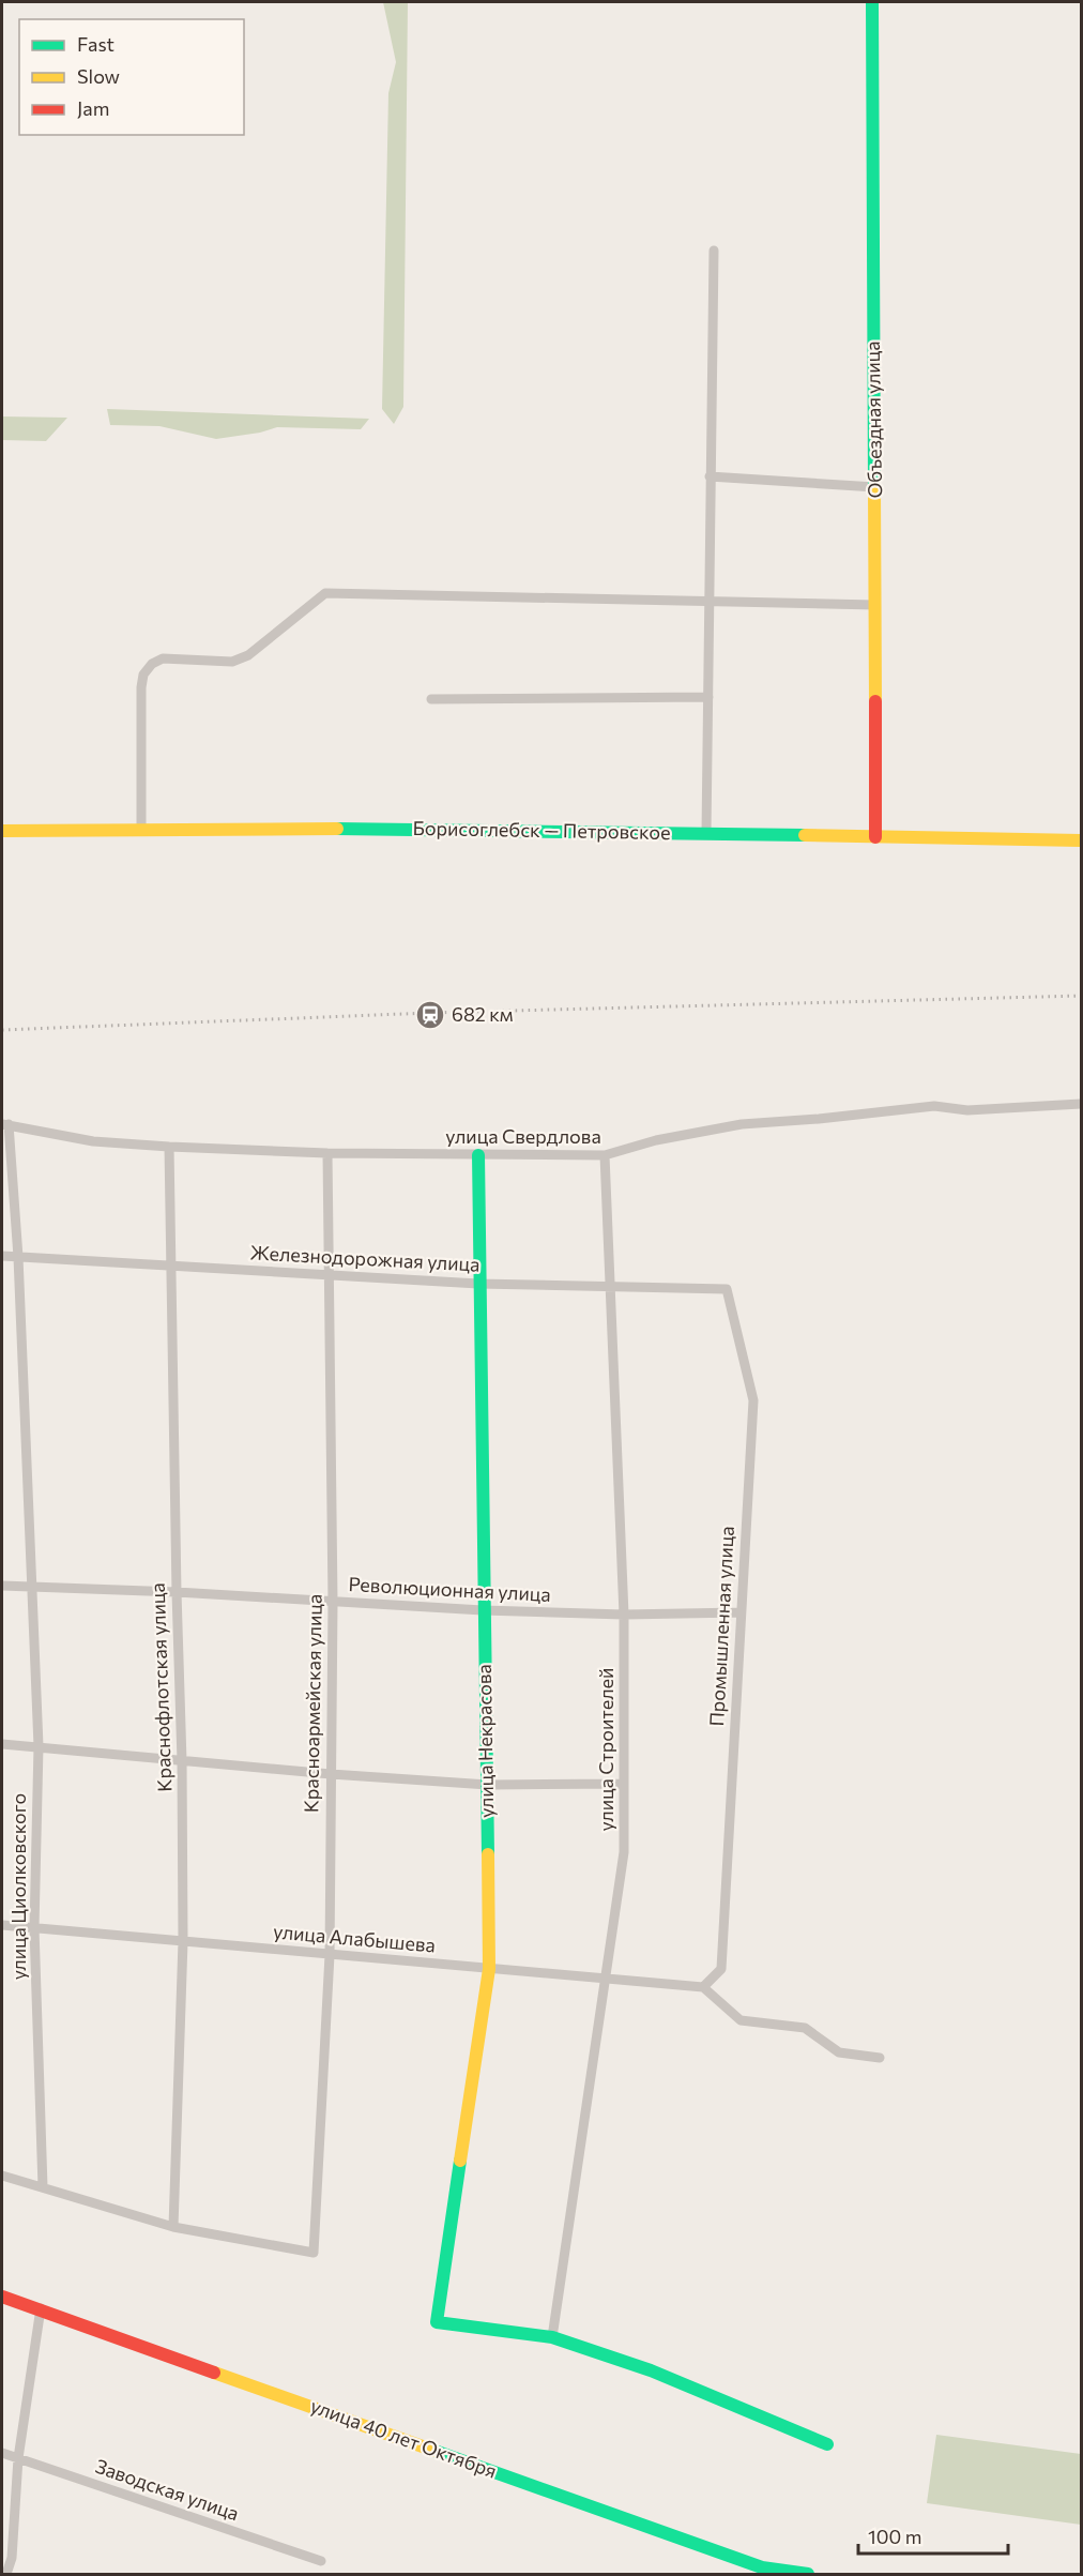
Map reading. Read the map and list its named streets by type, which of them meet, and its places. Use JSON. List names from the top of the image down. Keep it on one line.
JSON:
{"streets":{"street":["Объездная улица","Борисоглебск — Петровское","улица Свердлова","Железнодорожная улица","Революционная улица","Промышленная улица","Краснофлотская улица","Красноармейская улица","улица Некрасова","улица Строителей","улица Циолковского","улица Алабышева","улица 40 лет Октября","Заводская улица"]},"crossings":[["Объездная улица","Борисоглебск — Петровское"],["улица Свердлова","Краснофлотская улица"],["улица Свердлова","Красноармейская улица"],["улица Свердлова","улица Некрасова"],["улица Свердлова","улица Строителей"],["улица Свердлова","улица Циолковского"],["Железнодорожная улица","Промышленная улица"],["Железнодорожная улица","Краснофлотская улица"],["Железнодорожная улица","Красноармейская улица"],["Железнодорожная улица","улица Некрасова"],["Железнодорожная улица","улица Строителей"],["Железнодорожная улица","улица Циолковского"],["Революционная улица","Промышленная улица"],["Революционная улица","Краснофлотская улица"],["Революционная улица","Красноармейская улица"],["Революционная улица","улица Некрасова"],["Революционная улица","улица Строителей"],["Революционная улица","улица Циолковского"],["Промышленная улица","улица Алабышева"],["Краснофлотская улица","Красноармейская улица"],["Краснофлотская улица","улица Алабышева"],["Красноармейская улица","улица Алабышева"],["улица Некрасова","улица Строителей"],["улица Некрасова","улица Алабышева"],["улица Строителей","улица Алабышева"],["улица Циолковского","улица Алабышева"]],"places":{"station":["682 км"]},"legend":["Fast","Slow","Jam"],"scale_bar":"100 m"}
